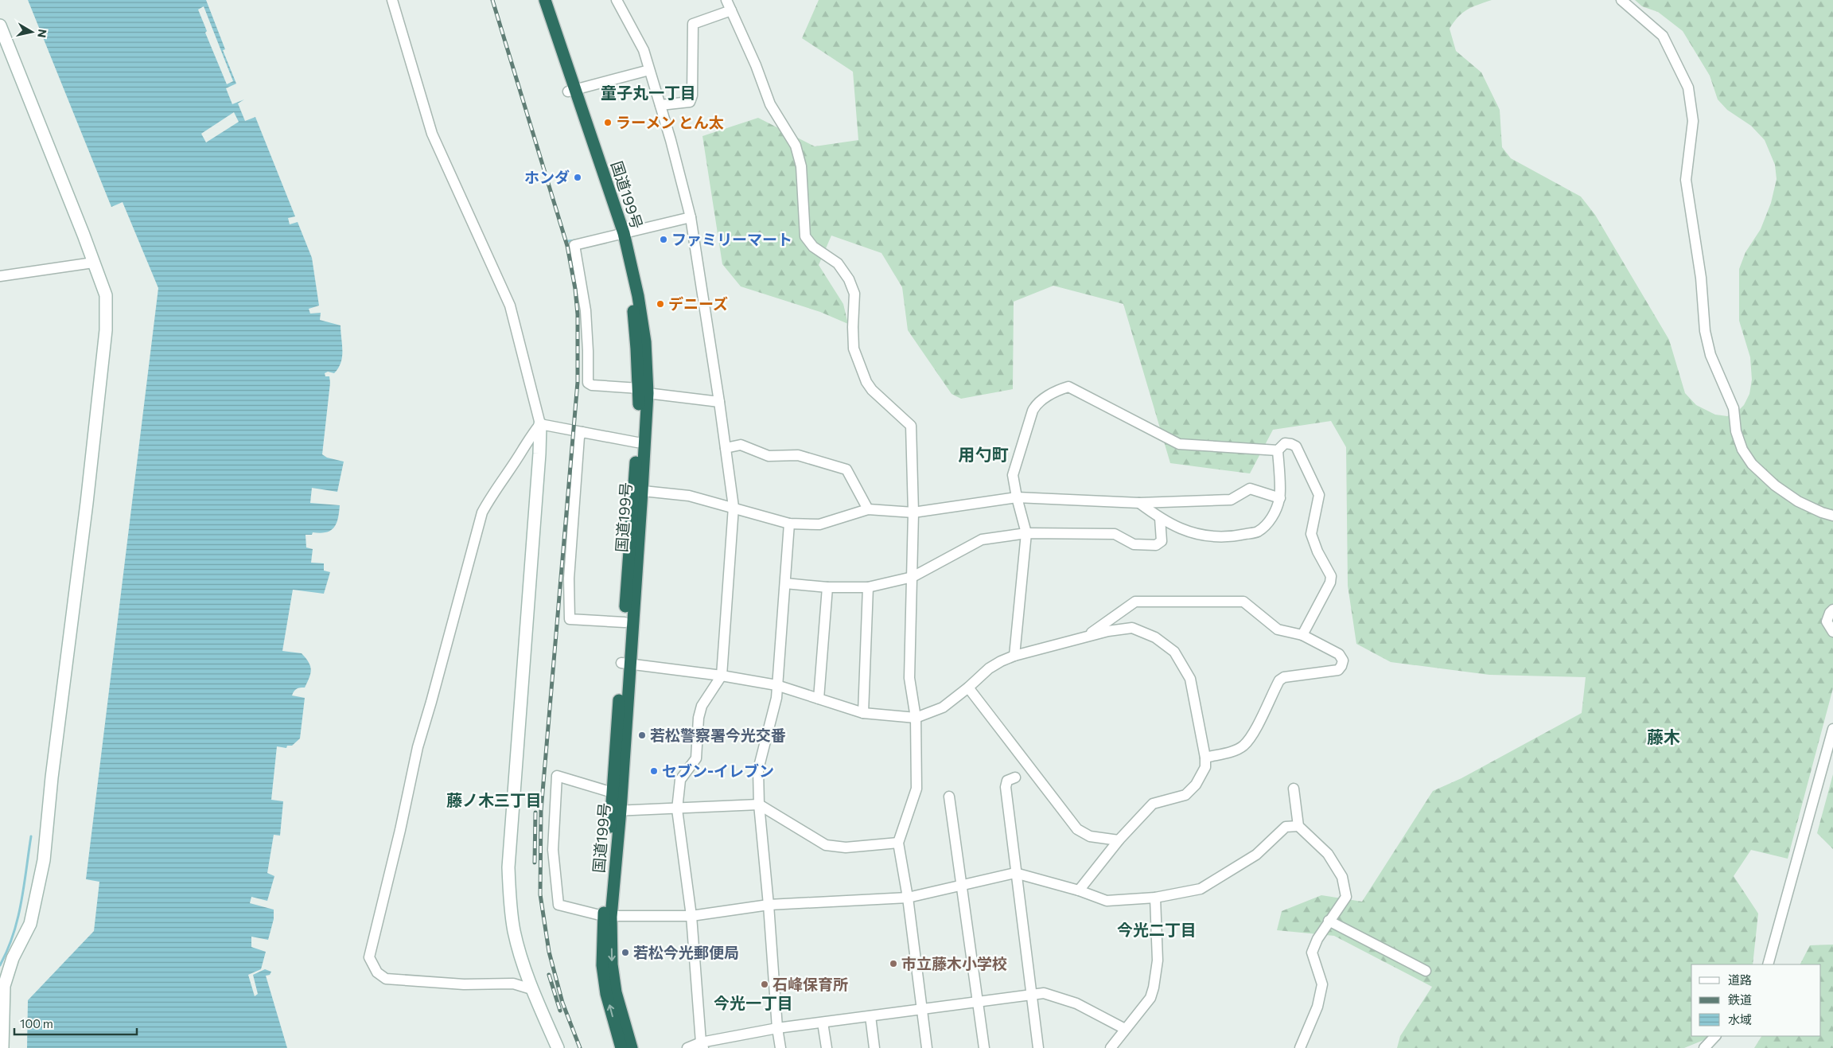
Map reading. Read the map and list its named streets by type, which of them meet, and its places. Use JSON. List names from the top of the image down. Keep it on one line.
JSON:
{"streets":{"highway":["国道199号"]},"districts":["童子丸一丁目","用勺町","藤木","藤ノ木三丁目","今光二丁目","今光一丁目"],"places":["ラーメン とん太","ホンダ","ファミリーマート","デニーズ","若松警察署今光交番","セブン-イレブン","若松今光郵便局","市立藤木小学校","石峰保育所"],"legend":["道路","鉄道","水域"],"scale_bar":"100 m","north":"right"}
